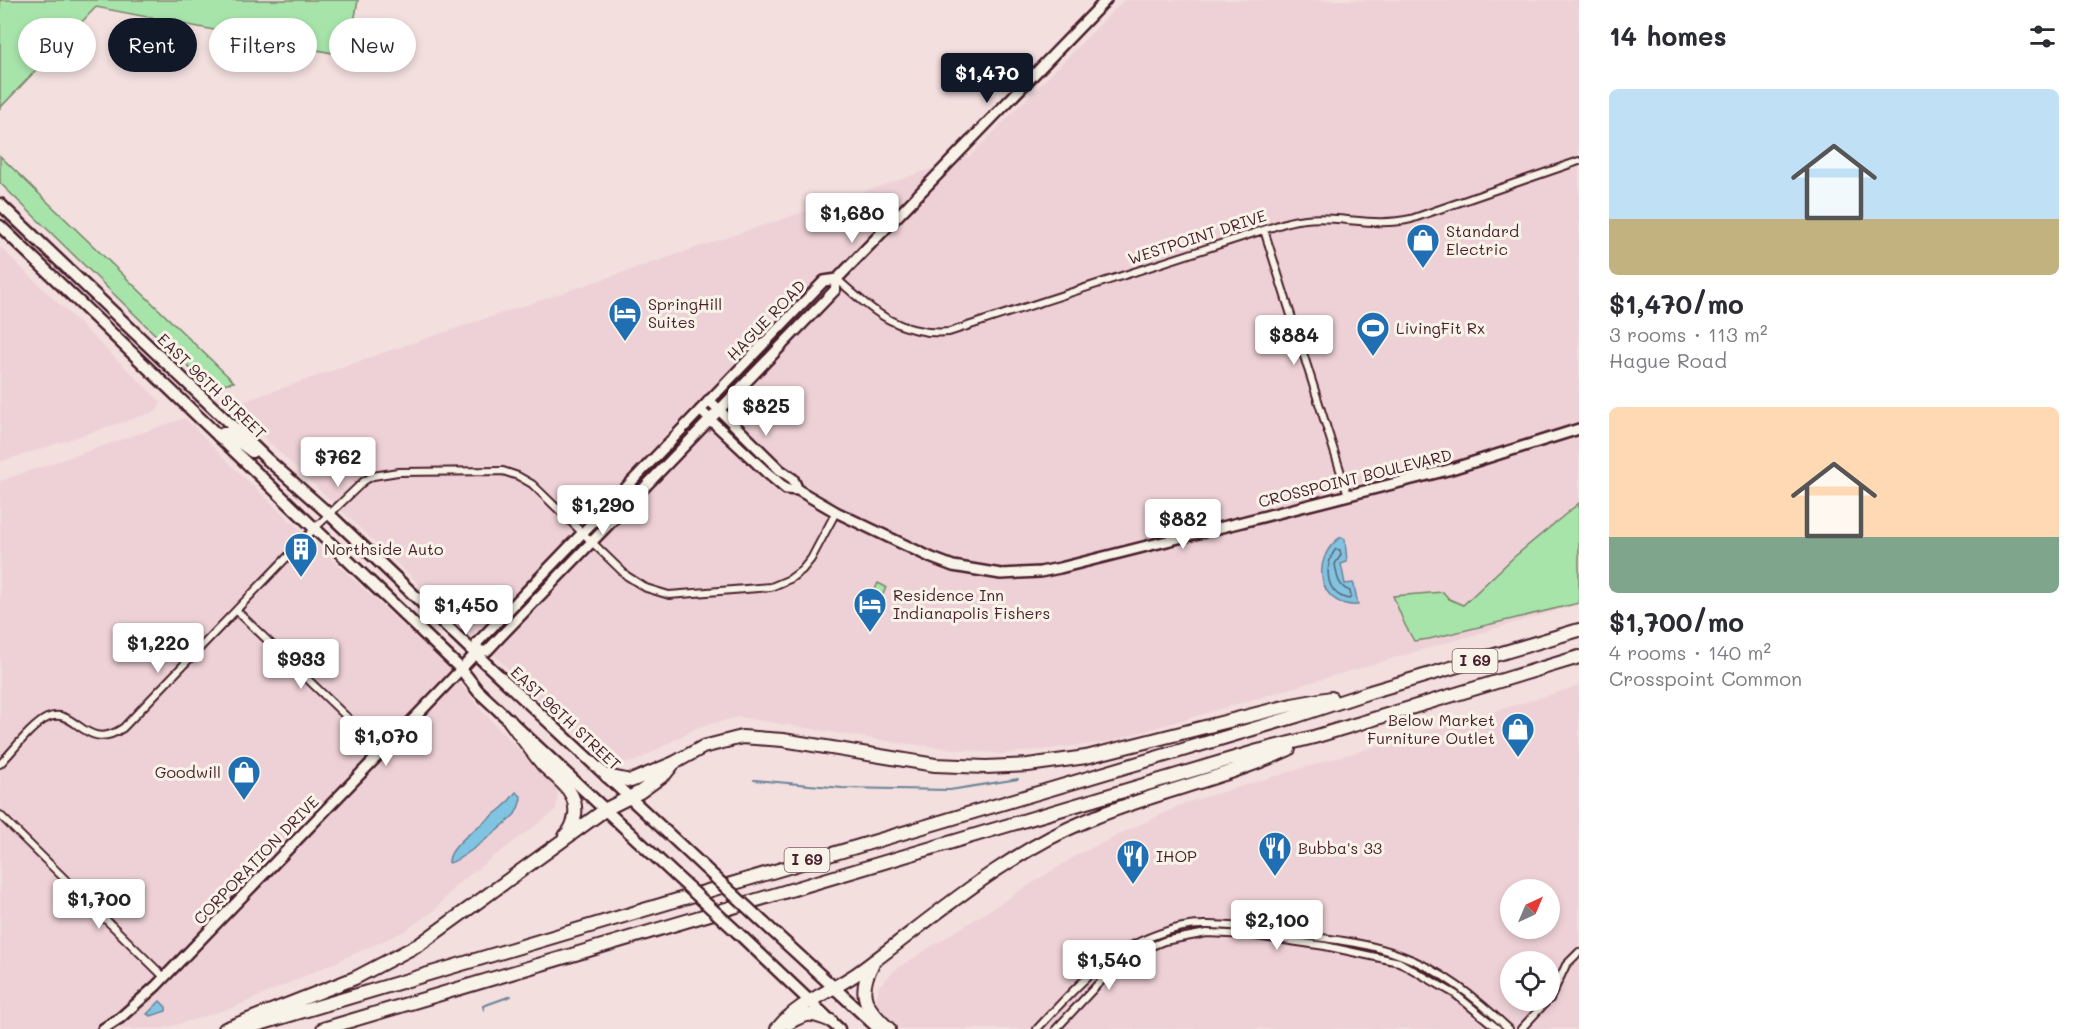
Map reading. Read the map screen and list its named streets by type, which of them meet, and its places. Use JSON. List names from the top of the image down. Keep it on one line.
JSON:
{"streets":{"highway":["I 69"],"main road":["EAST 96TH STREET"],"street":["WESTPOINT DRIVE","HAGUE ROAD","CROSSPOINT BOULEVARD","CORPORATION DRIVE"]},"crossings":[["WESTPOINT DRIVE","HAGUE ROAD"],["HAGUE ROAD","EAST 96TH STREET"],["HAGUE ROAD","CROSSPOINT BOULEVARD"],["HAGUE ROAD","CORPORATION DRIVE"],["EAST 96TH STREET","CORPORATION DRIVE"]],"places":{"shop":["Standard Electric","Below Market Furniture Outlet","Goodwill"],"hotel":["SpringHill Suites","Residence Inn Indianapolis Fishers"],"sports":["LivingFit Rx"],"building":["Northside Auto"],"restaurant":["Bubba's 33","IHOP"]},"north":"top right","page":{"heading":"14 homes","chip":["Buy","Rent","Filters","New"],"price":["$1,470","$1,680","$884","$825","$762","$1,290","$882","$1,450","$1,220","$933","$1,070","$1,700","$2,100","$1,540"],"list":[{"name":"$1,470/mo","note":"3 rooms · 113 m² · Hague Road"},{"name":"$1,700/mo","note":"4 rooms · 140 m² · Crosspoint Common"}]}}
